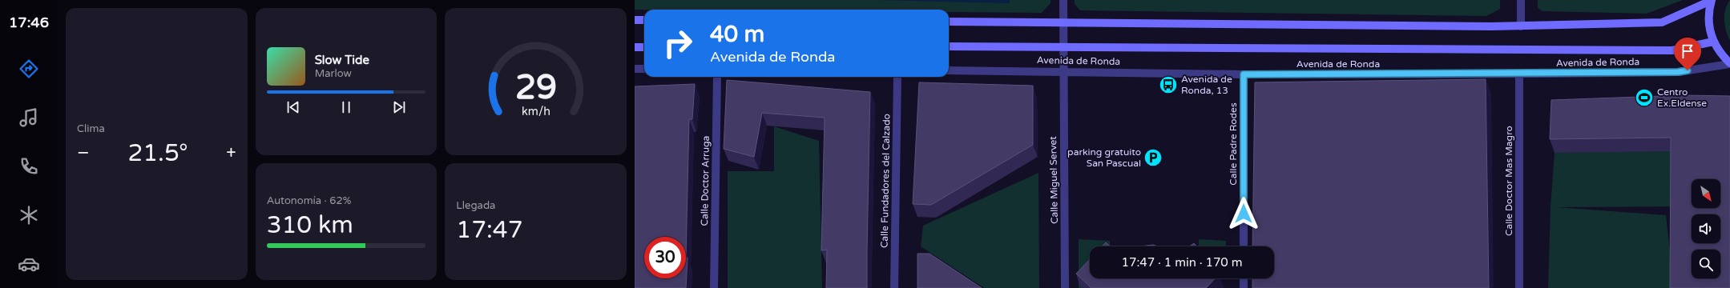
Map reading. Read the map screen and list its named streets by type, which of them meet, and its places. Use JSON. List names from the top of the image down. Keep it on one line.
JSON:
{"streets":{"street":["Avenida de Ronda","Calle Padre Rodes","Calle Miguel Servet","Calle Doctor Arruga","Calle Fundadores del Calzado","Calle Doctor Mas Magro"]},"crossings":[["Avenida de Ronda","Calle Padre Rodes"],["Avenida de Ronda","Calle Miguel Servet"],["Avenida de Ronda","Calle Doctor Mas Magro"]],"places":{"bus stop":["Avenida de Ronda, 13"],"sports":["Centro Ex.Eldense"],"parking":["parking gratuito San Pascual"]},"north":"bottom right","page":{"tabs":"17:46","tile":["Clima",["Autonomía · 62%","310 km"],["Llegada","17:47"]],"turn":["40 m","Avenida de Ronda"],"song":["Slow Tide","Marlow"],"heat":["−","21.5°","+"],"limit":"30","trip":"17:47 · 1 min · 170 m","gauge":["29","km/h"]}}
